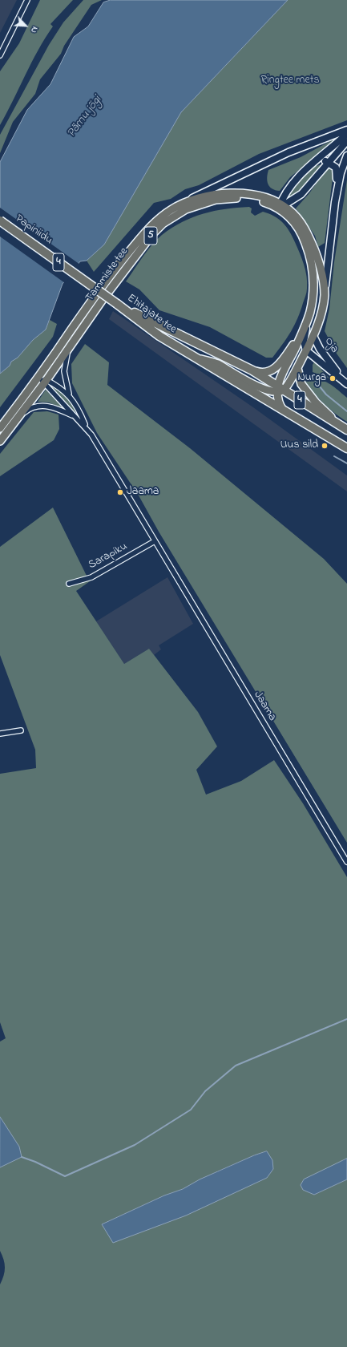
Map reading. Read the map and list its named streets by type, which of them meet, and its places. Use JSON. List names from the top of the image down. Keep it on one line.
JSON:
{"streets":{"highway":["Papiniidu","4","Ehitajate tee"],"main road":["5","Tammiste tee","Oja"],"street":["Sarapiku","Jaama"]},"crossings":[["Papiniidu","Ehitajate tee"],["5","Tammiste tee"],["5","Ehitajate tee"],["5","Oja"],["Tammiste tee","Jaama"],["Sarapiku","Jaama"]],"water":["Pärnu jõgi"],"parks":["Ringtee mets"],"places":["Nurga","Uus sild","Jaama"],"north":"bottom right"}
